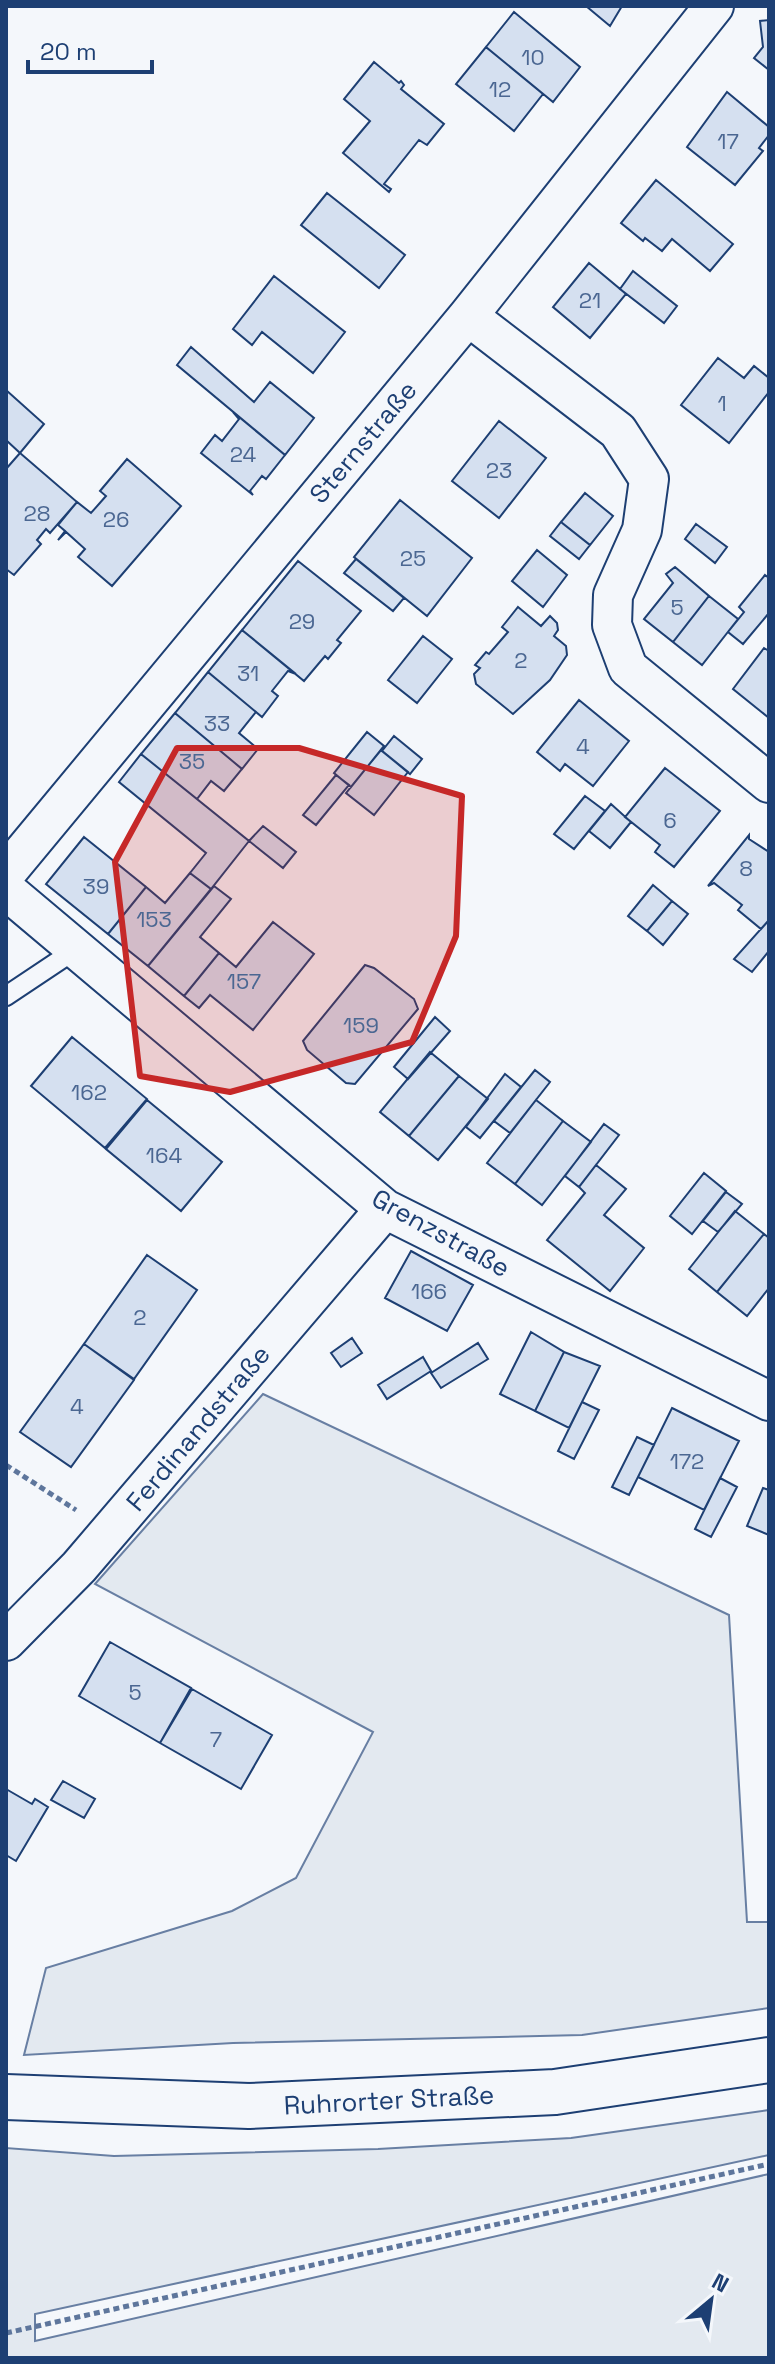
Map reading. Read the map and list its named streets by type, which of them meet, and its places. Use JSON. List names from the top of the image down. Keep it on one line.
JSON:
{"streets":{"main road":["Ruhrorter Straße"],"street":["Sternstraße","Grenzstraße","Ferdinandstraße"]},"crossings":[["Grenzstraße","Ferdinandstraße"]],"house_numbers":["10","12","17","21","1","24","23","28","26","25","5","29","2","31","33","4","35","6","8","39","153","157","159","162","164","166","2","4","172","5","7"],"scale_bar":"20 m","north":"top right"}
